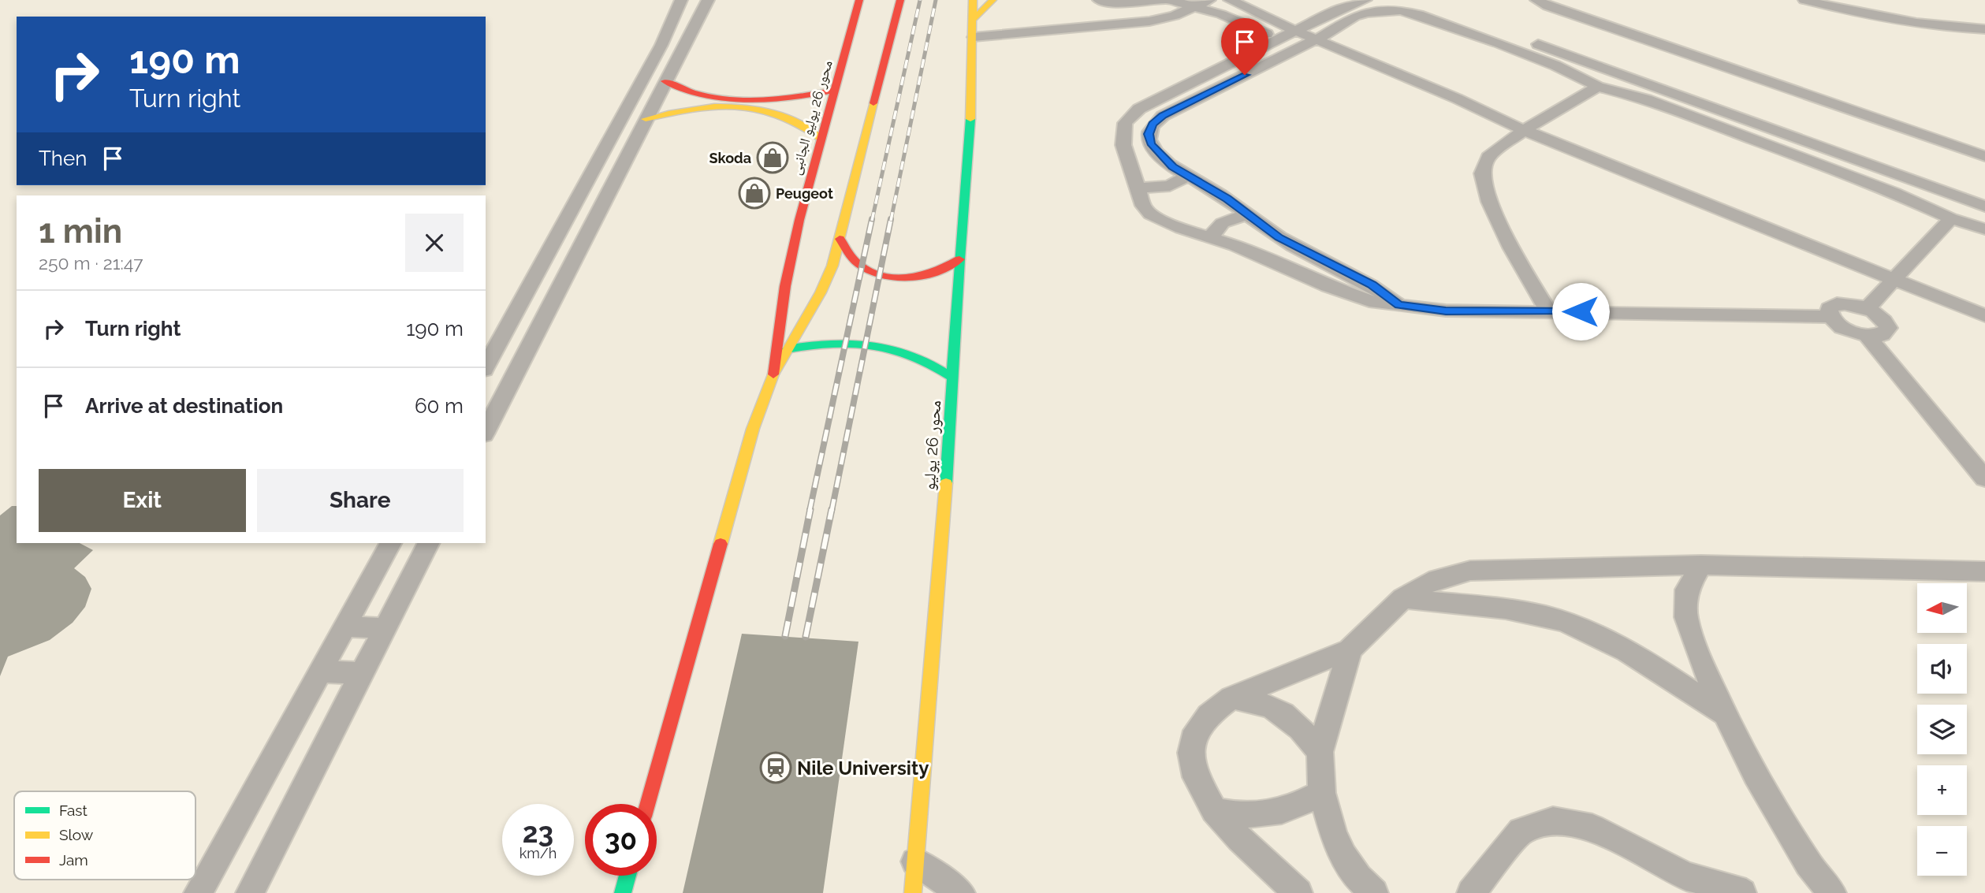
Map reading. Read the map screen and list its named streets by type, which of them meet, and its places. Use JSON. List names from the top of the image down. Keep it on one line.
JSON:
{"streets":{"main road":["محور 26 يوليو الجانبى","محور 26 يوليو"]},"places":{"shop":["Skoda","Peugeot"],"station":["Nile University"]},"legend":["Fast","Slow","Jam"],"north":"left","page":{"turn":["190 m","Turn right"],"then":"Then","heading":["1 min","250 m · 21:47"],"list":[{"name":"Turn right","value":"190 m"},{"name":"Arrive at destination","value":"60 m"}],"buttons":["Exit","Share"],"map_buttons":["+","−"],"speed":"23 km/h","limit":"30"}}
